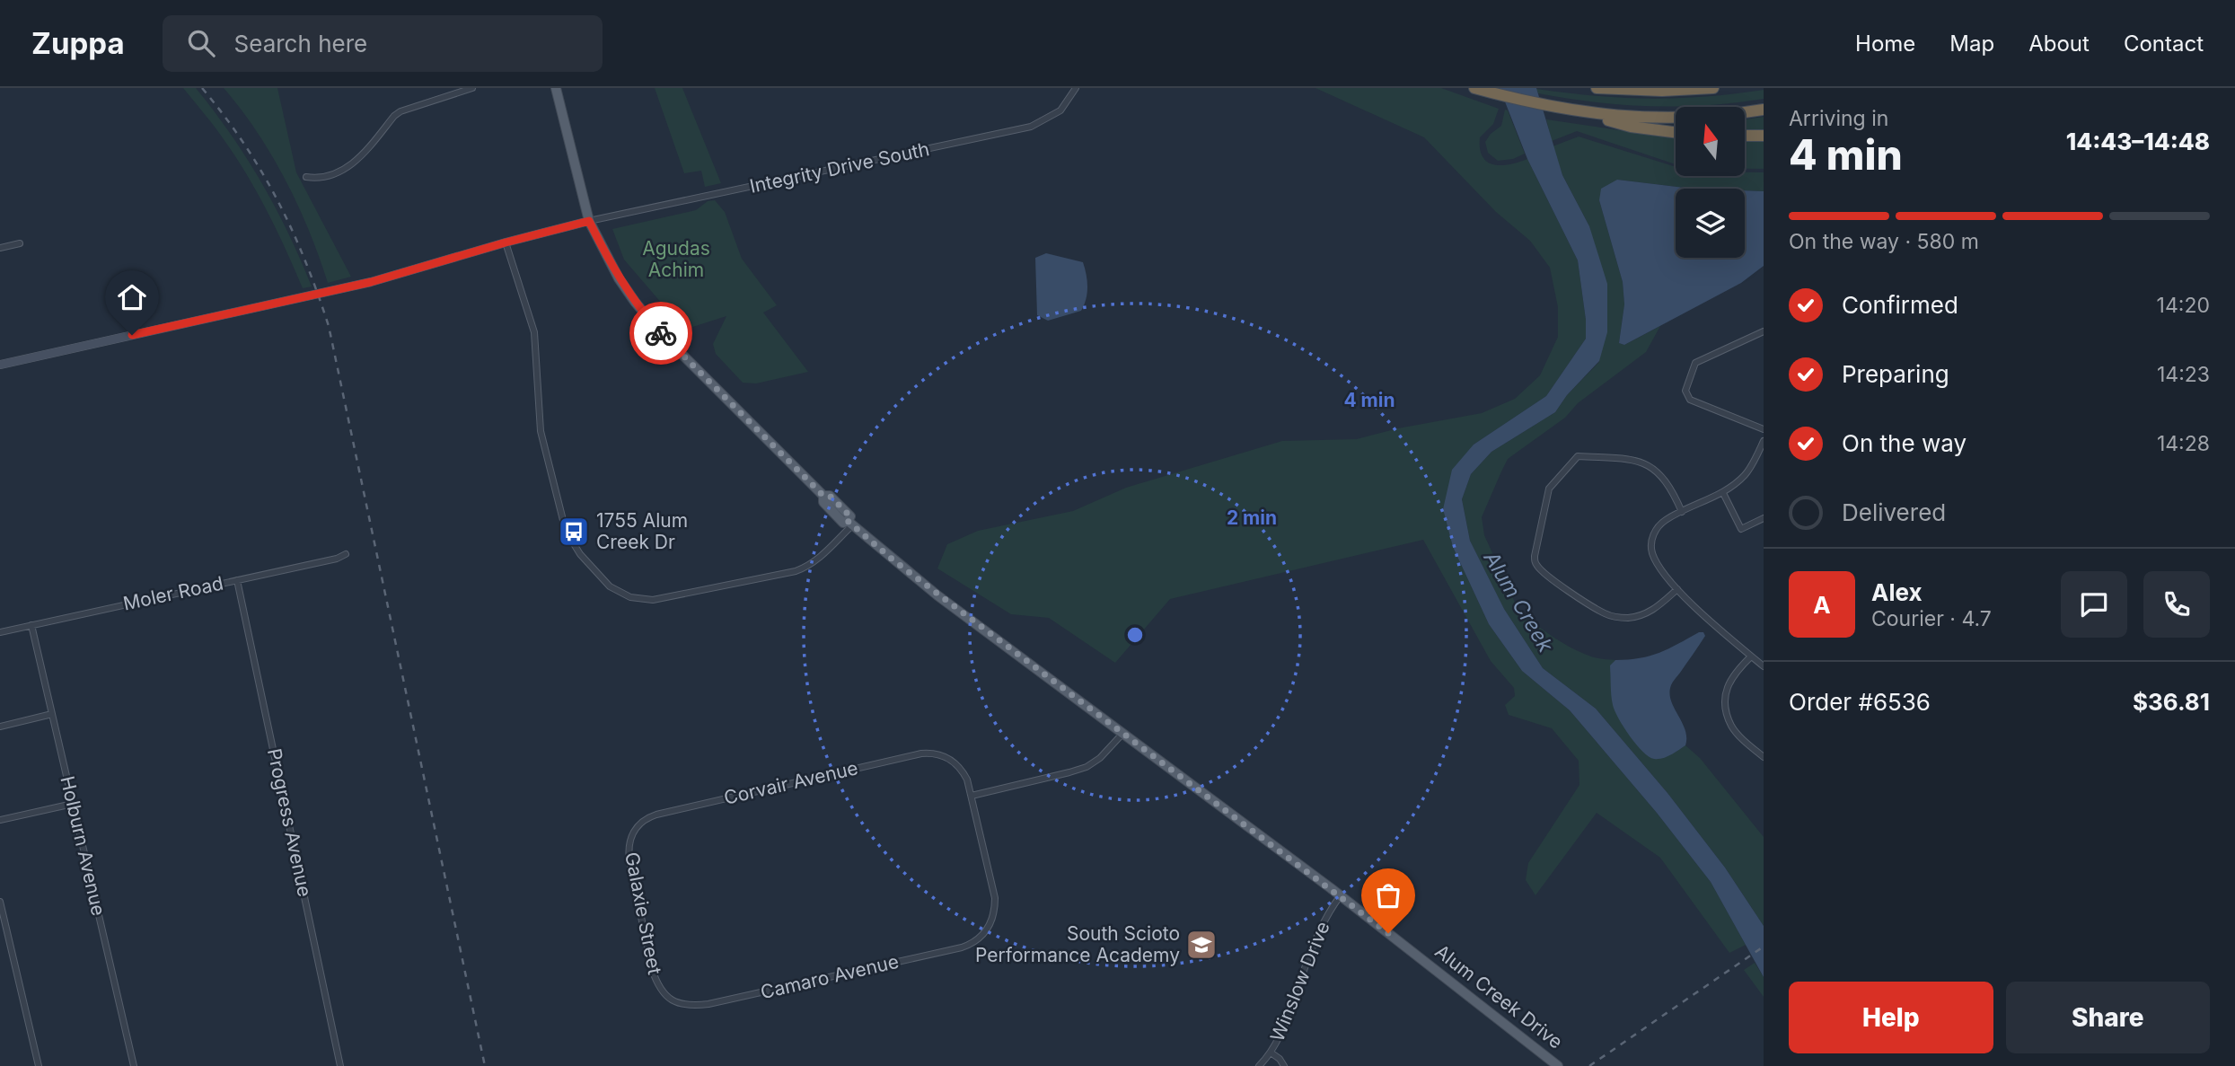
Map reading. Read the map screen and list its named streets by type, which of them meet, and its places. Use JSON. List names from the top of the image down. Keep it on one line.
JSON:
{"streets":{"main road":["Alum Creek Drive"],"street":["Integrity Drive South","Moler Road","Corvair Avenue","Progress Avenue","Holburn Avenue","Galaxie Street","Camaro Avenue","Winslow Drive"]},"crossings":[["Integrity Drive South","Alum Creek Drive"],["Moler Road","Progress Avenue"],["Moler Road","Holburn Avenue"],["Corvair Avenue","Galaxie Street"],["Corvair Avenue","Camaro Avenue"],["Galaxie Street","Camaro Avenue"],["Winslow Drive","Alum Creek Drive"]],"water":["Alum Creek"],"parks":["Agudas Achim"],"places":{"bus stop":["1755 Alum Creek Dr"],"school or university":["South Scioto Performance Academy"]},"north":"top","page":{"header":"Zuppa","search":"Search here","nav":["Home","Map","About","Contact"],"heading":["4 min","Arriving in","14:43–14:48"],"panel":["Alex","Courier · 4.7","Order #6536","$36.81"],"bar":"On the way · 580 m","list":[["Confirmed","14:20"],["Preparing","14:23"],["On the way","14:28"],"Delivered"],"round":"A","buttons":["Help","Share"]},"rings":["4 min","2 min"]}
